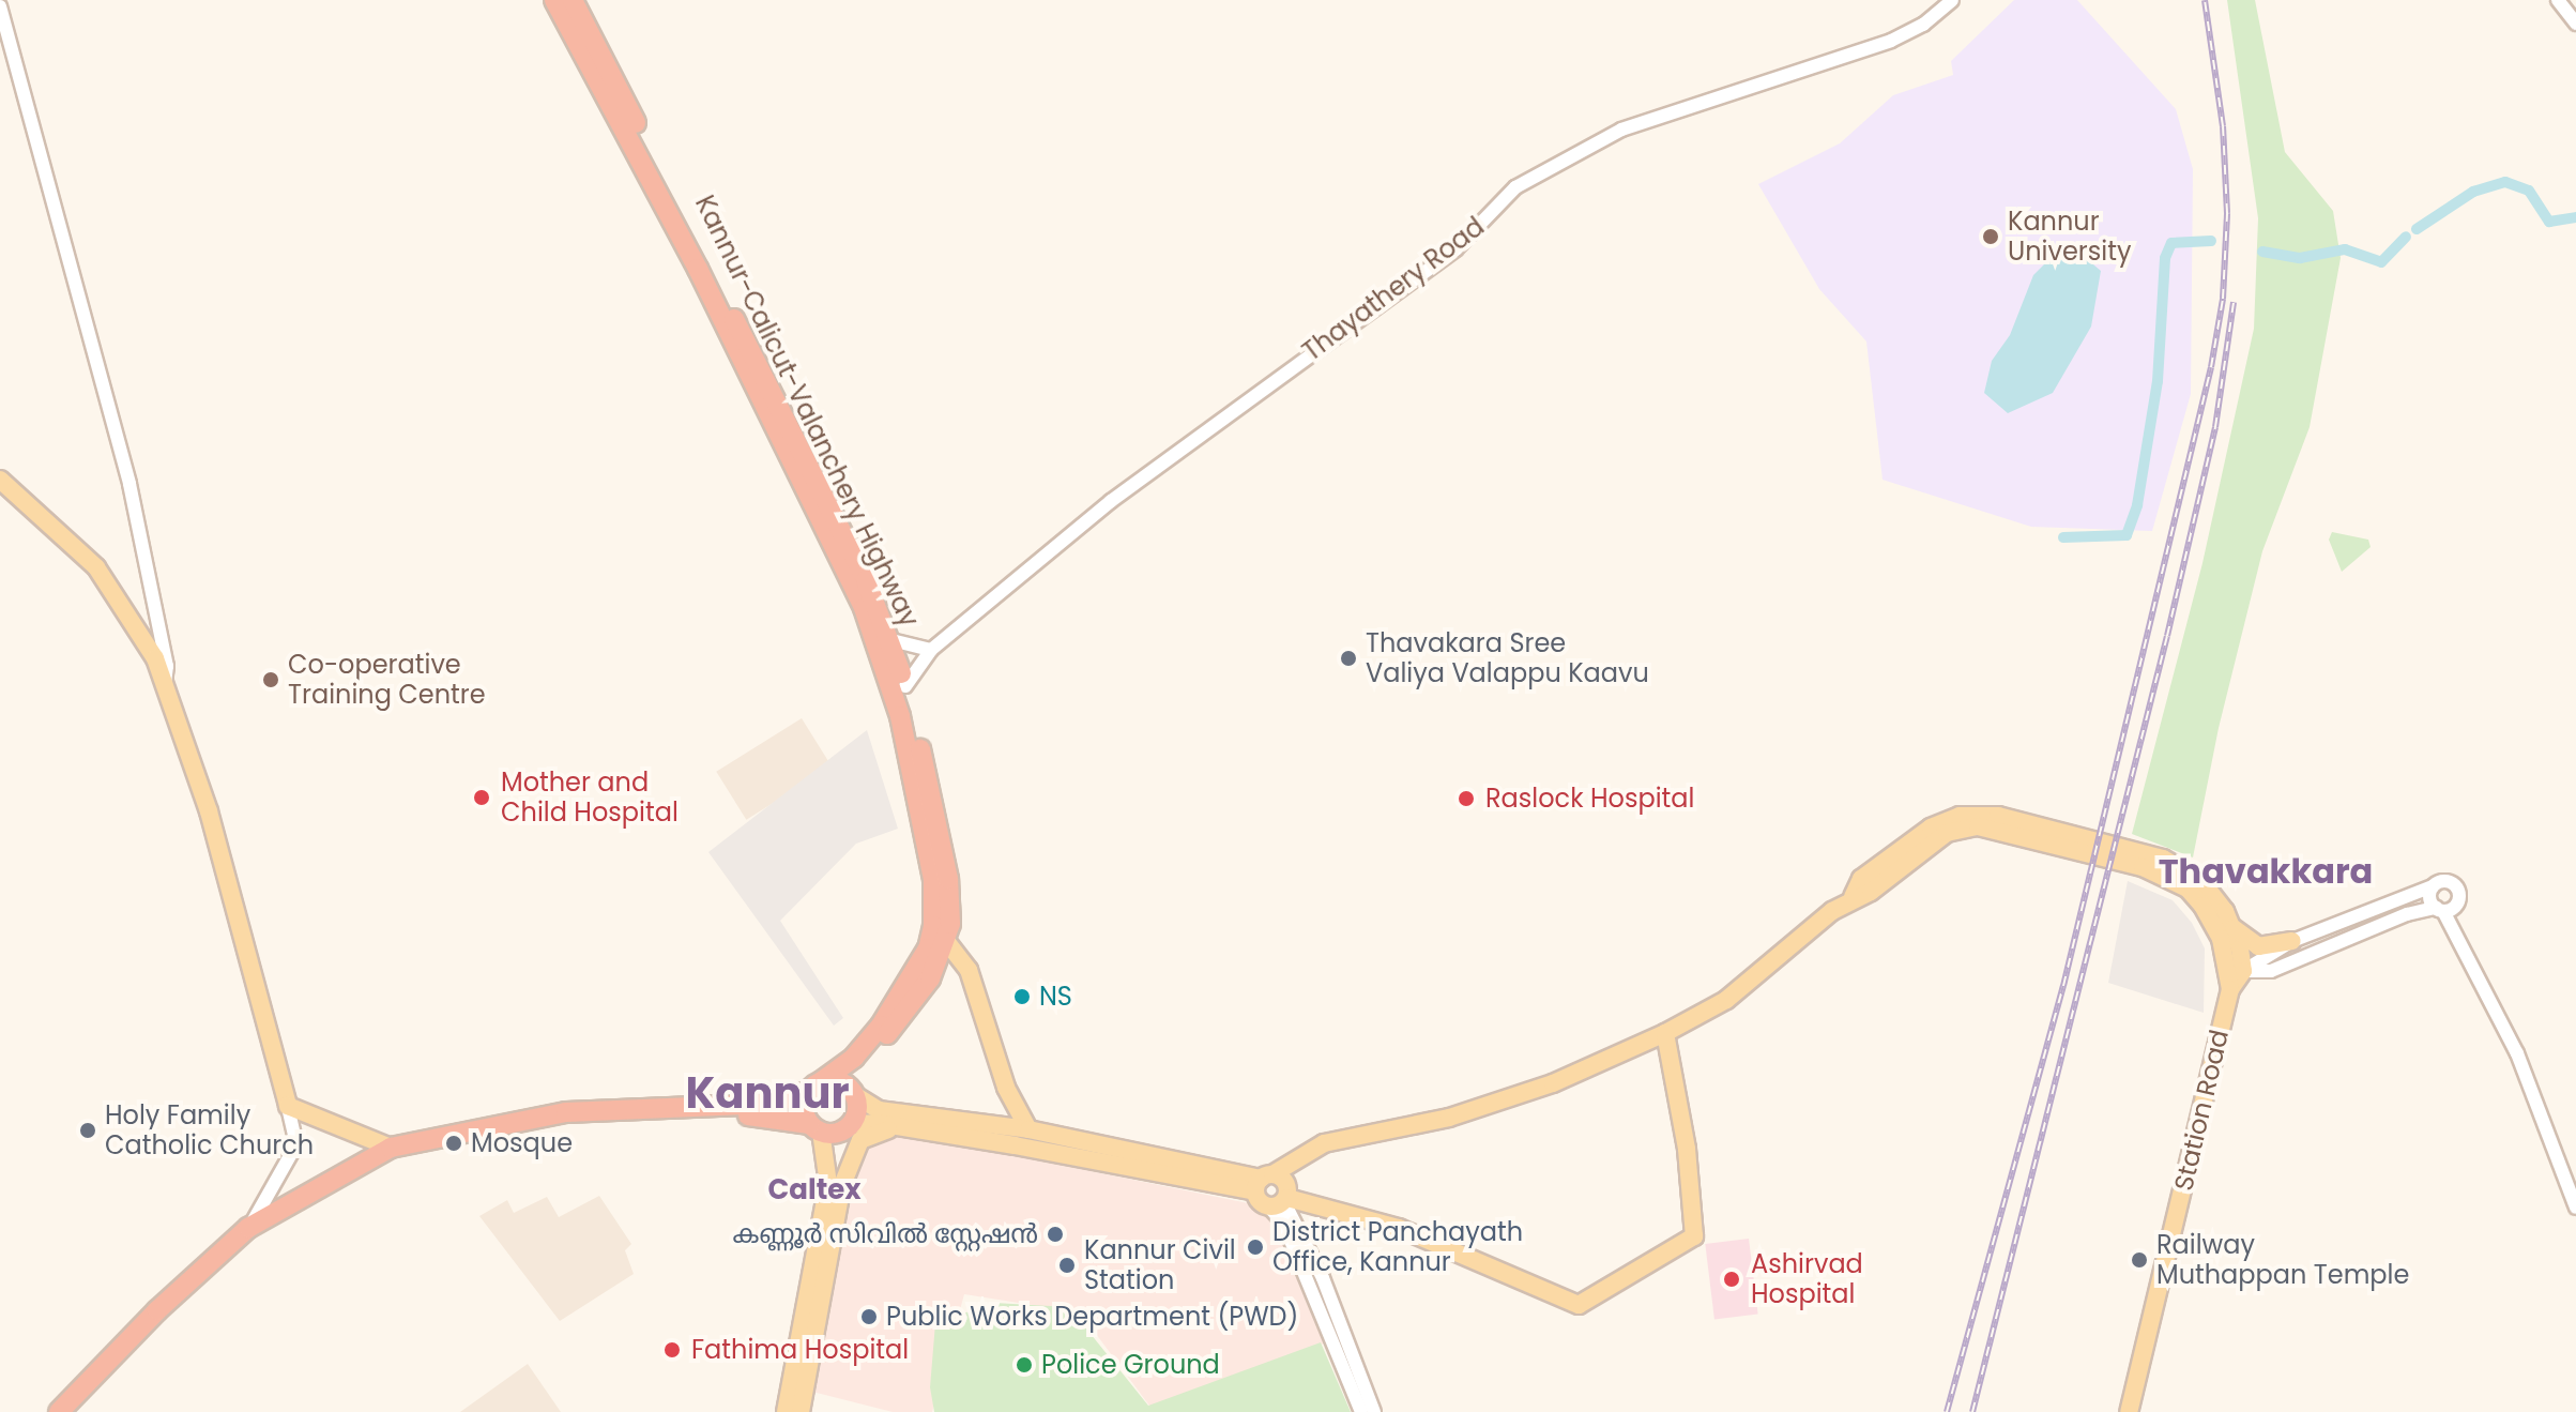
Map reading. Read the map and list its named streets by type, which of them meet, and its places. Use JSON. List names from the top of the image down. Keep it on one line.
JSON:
{"streets":{"highway":["Kannur-Calicut-Valanchery Highway"],"main road":["Station Road"],"street":["Thayathery Road"]},"crossings":[["Thayathery Road","Kannur-Calicut-Valanchery Highway"]],"districts":["Thavakkara","Kannur","Caltex"],"places":["Kannur University","Thavakara Sree Valiya Valappu Kaavu","Co-operative Training Centre","Mother and Child Hospital","Raslock Hospital","NS","Holy Family Catholic Church","Mosque","കണ്ണൂർ സിവിൽ സ്റ്റേഷൻ","District Panchayath Office, Kannur","Railway Muthappan Temple","Kannur Civil Station","Ashirvad Hospital","Public Works Department (PWD)","Fathima Hospital","Police Ground"]}
